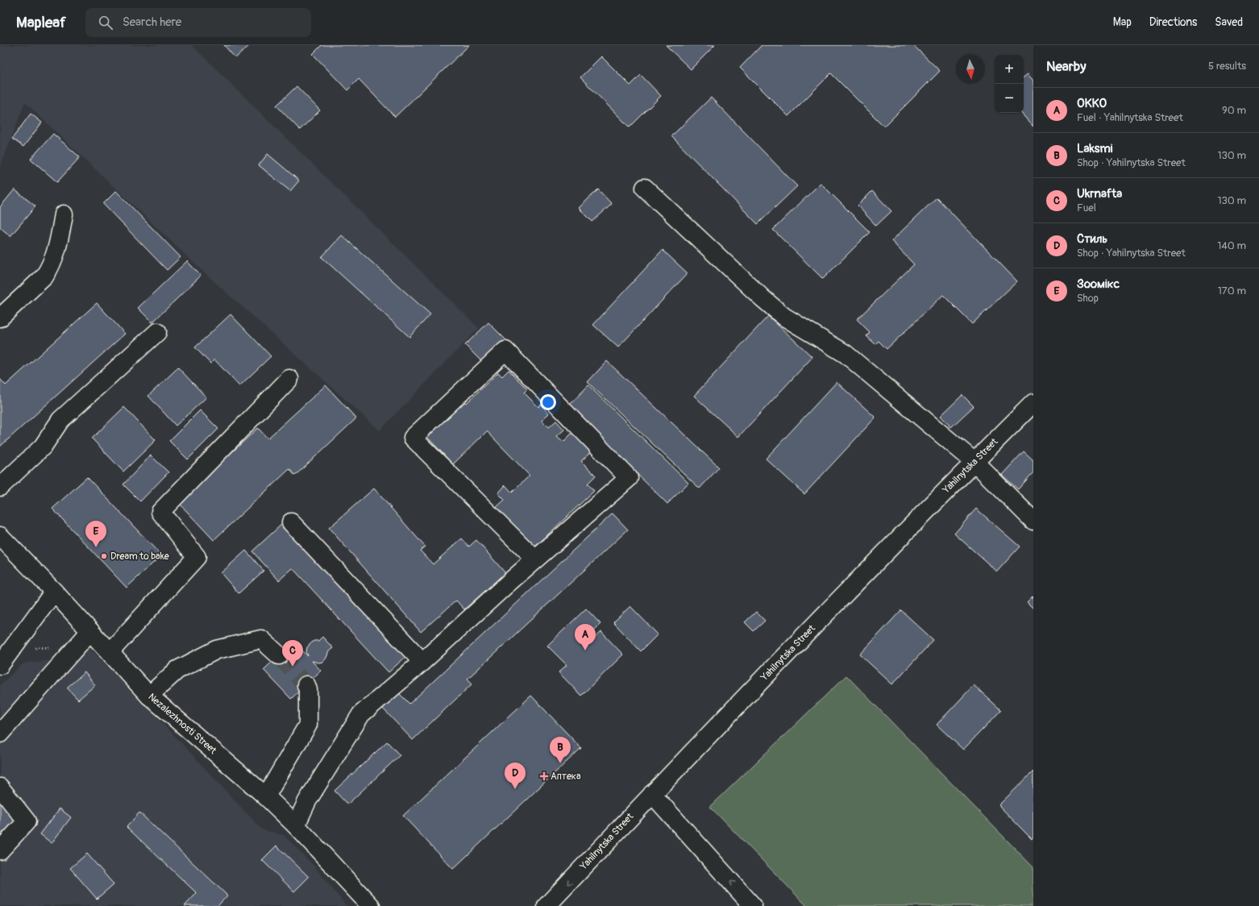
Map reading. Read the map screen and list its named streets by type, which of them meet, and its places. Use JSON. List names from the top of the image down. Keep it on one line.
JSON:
{"streets":{"main road":["Yahilnytska Street","Nezalezhnosti Street"]},"places":{"other":["Dream to bake"],"health":["Аптека"]},"north":"bottom","page":{"header":"Mapleaf","search":"Search here","nav":["Map","Directions","Saved"],"heading":["Nearby","5 results"],"map_buttons":["+","−"],"list":[{"mark":"A","name":"OKKO","note":"Fuel · Yahilnytska Street","value":"90 m"},{"mark":"B","name":"Laksmi","note":"Shop · Yahilnytska Street","value":"130 m"},{"mark":"C","name":"Ukrnafta","note":"Fuel","value":"130 m"},{"mark":"D","name":"Стиль","note":"Shop · Yahilnytska Street","value":"140 m"},{"mark":"E","name":"Зоомікс","note":"Shop","value":"170 m"}],"pins":["E","A","C","B","D"]}}
